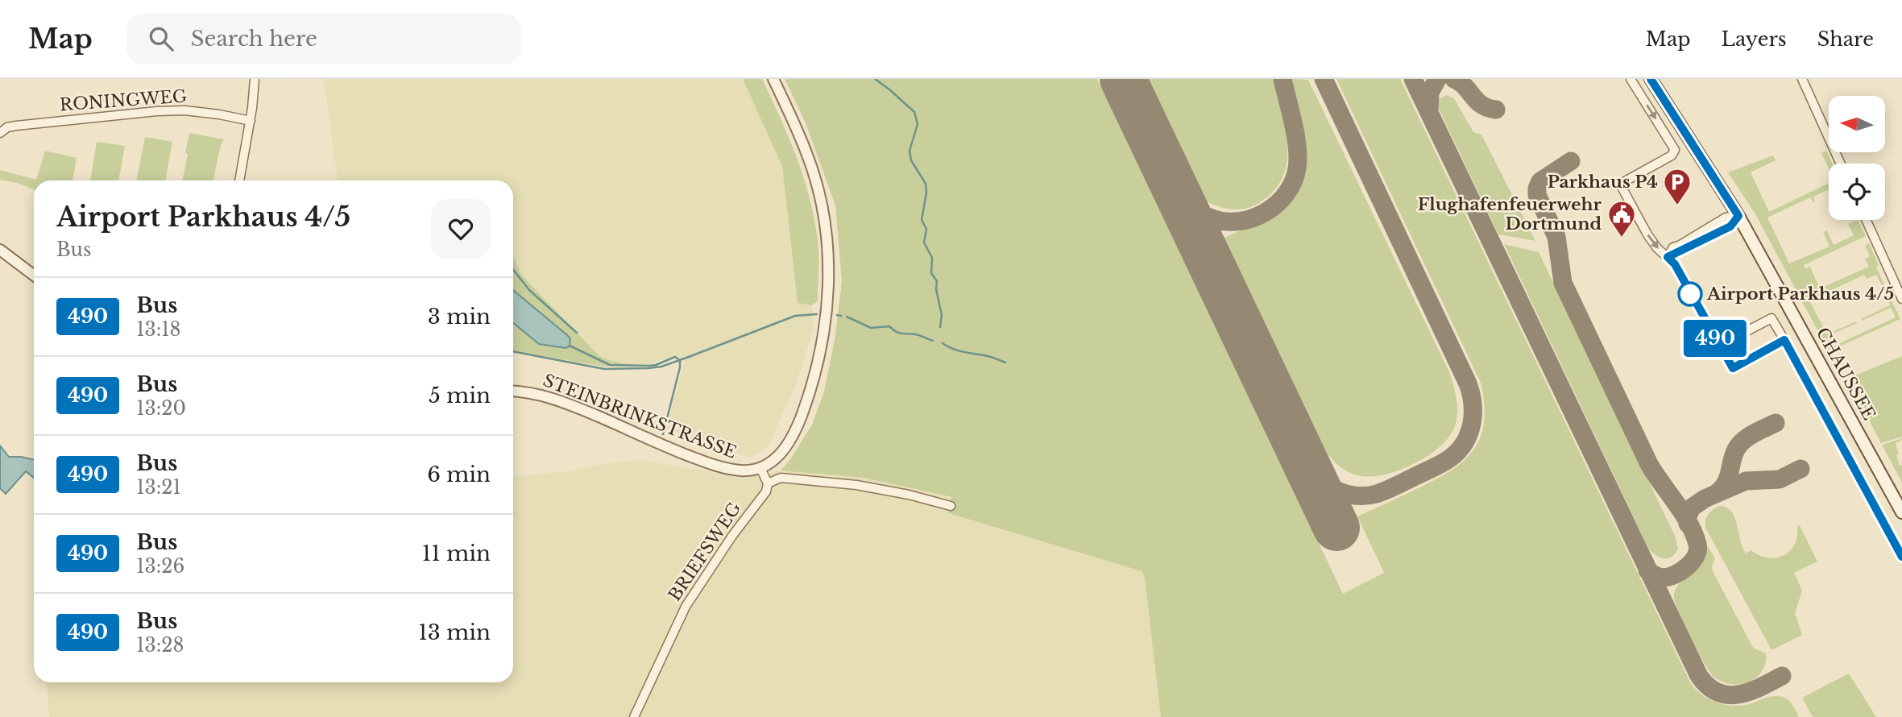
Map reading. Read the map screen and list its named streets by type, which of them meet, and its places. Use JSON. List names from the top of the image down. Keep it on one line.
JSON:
{"streets":{"main road":["CHAUSSEE"],"street":["RONINGWEG","STEINBRINKSTRASSE","BRIEFSWEG"]},"places":{"parking":["Parkhaus P4"],"public building":["Flughafenfeuerwehr Dortmund"],"other":["Airport Parkhaus 4/5"]},"lines":["bus line 490"],"north":"left","page":{"header":"Map","search":"Search here","nav":["Map","Layers","Share"],"on_map":"490","heading":["Airport Parkhaus 4/5","Bus"],"list":[{"mark":"490","name":"Bus","note":"13:18","value":"3 min"},{"mark":"490","name":"Bus","note":"13:20","value":"5 min"},{"mark":"490","name":"Bus","note":"13:21","value":"6 min"},{"mark":"490","name":"Bus","note":"13:26","value":"11 min"},{"mark":"490","name":"Bus","note":"13:28","value":"13 min"}]}}
